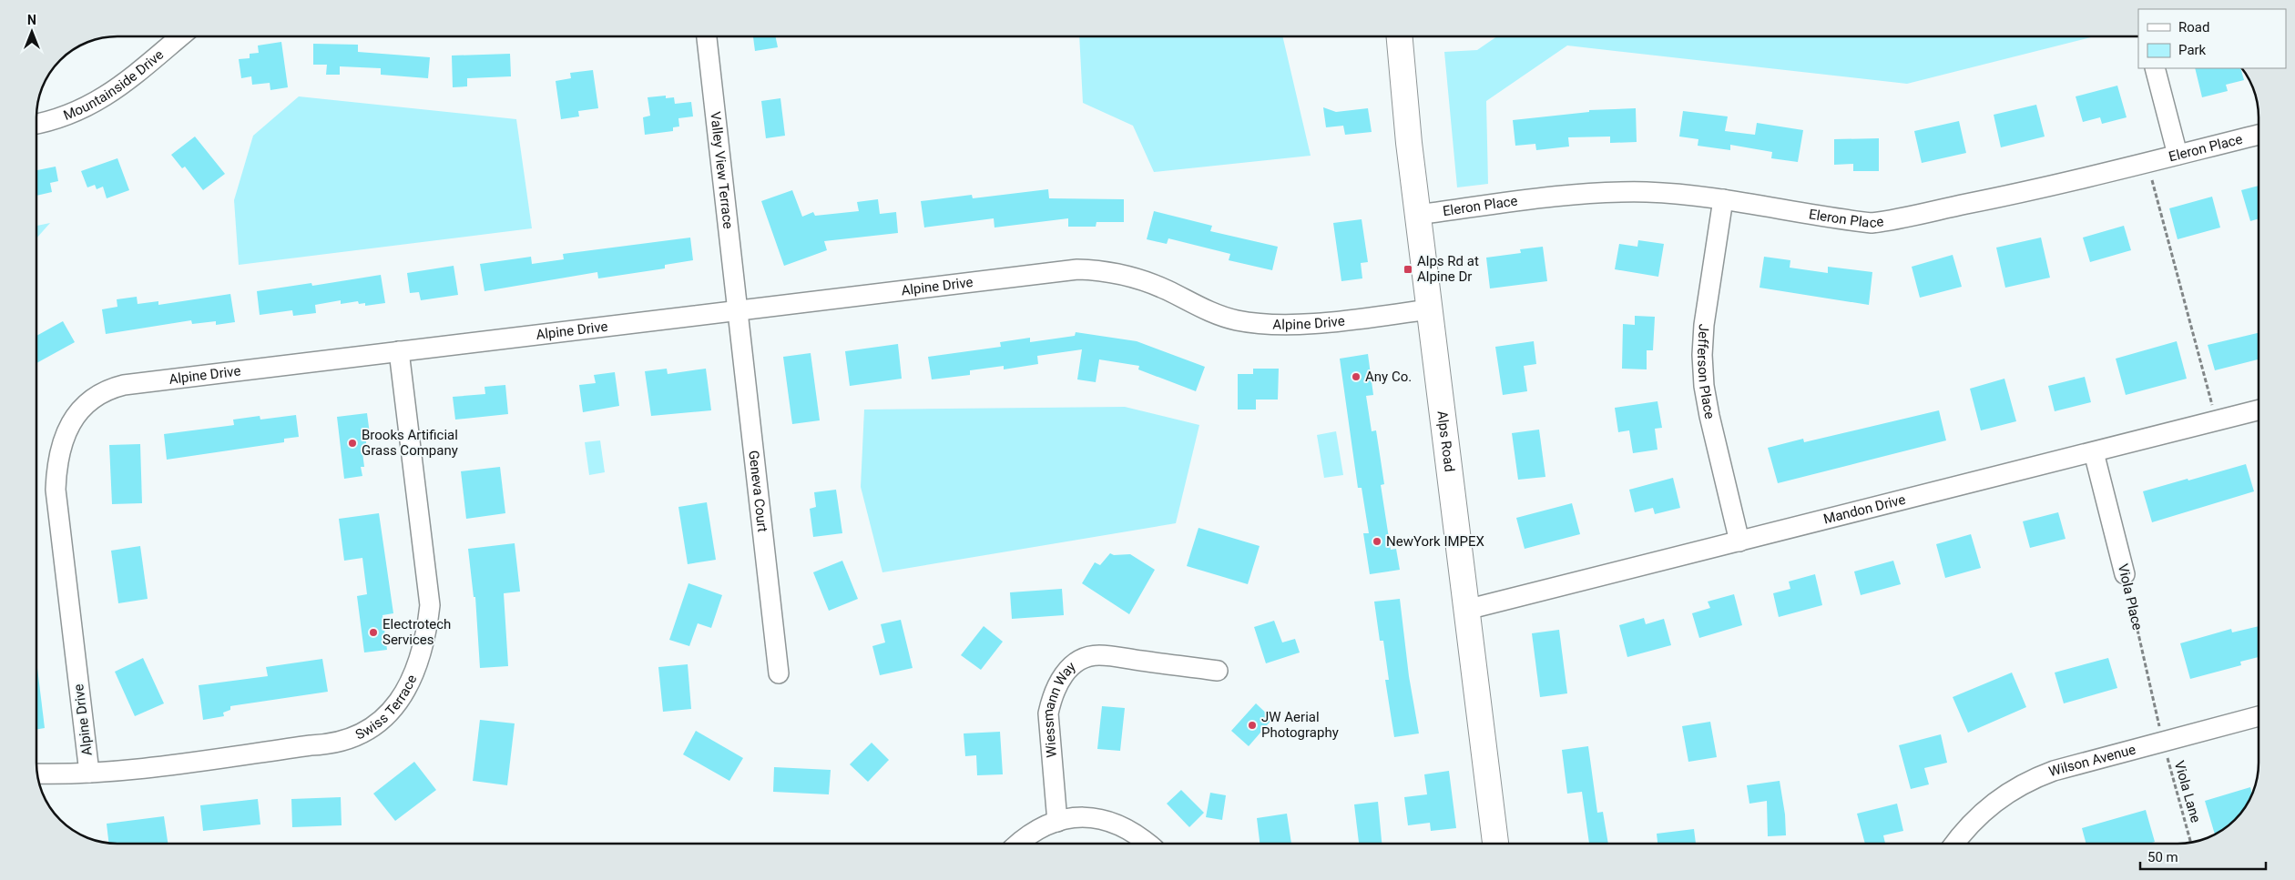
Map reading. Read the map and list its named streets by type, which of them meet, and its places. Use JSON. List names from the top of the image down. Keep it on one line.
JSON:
{"streets":{"main road":["Alps Road"],"street":["Mountainside Drive","Eleron Place","Valley View Terrace","Alpine Drive","Jefferson Place","Geneva Court","Mandon Drive","Viola Place","Swiss Terrace","Wiessmann Way","Wilson Avenue"],"path":["Viola Lane"]},"crossings":[["Eleron Place","Jefferson Place"],["Eleron Place","Alps Road"],["Valley View Terrace","Alpine Drive"],["Valley View Terrace","Geneva Court"],["Alpine Drive","Alps Road"],["Alpine Drive","Geneva Court"],["Alpine Drive","Swiss Terrace"],["Jefferson Place","Mandon Drive"],["Alps Road","Mandon Drive"],["Mandon Drive","Viola Place"],["Viola Place","Wilson Avenue"],["Viola Place","Viola Lane"],["Wilson Avenue","Viola Lane"]],"places":{"transit":["Alps Rd at Alpine Dr"],"other":["Any Co.","Brooks Artificial Grass Company","NewYork IMPEX","Electrotech Services","JW Aerial Photography"]},"legend":["Road","Park"],"scale_bar":"50 m","north":"top"}
